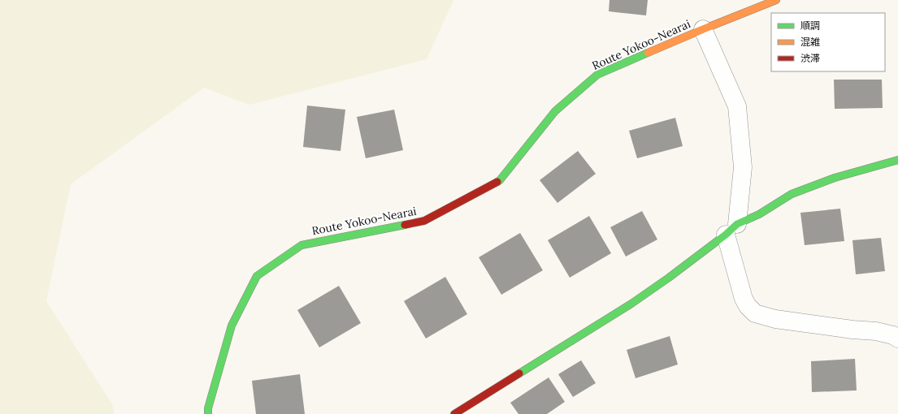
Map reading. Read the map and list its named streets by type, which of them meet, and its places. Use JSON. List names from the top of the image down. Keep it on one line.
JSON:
{"streets":{"main road":["Route Yokoo-Nearai"]},"legend":["順調","混雑","渋滞"]}
